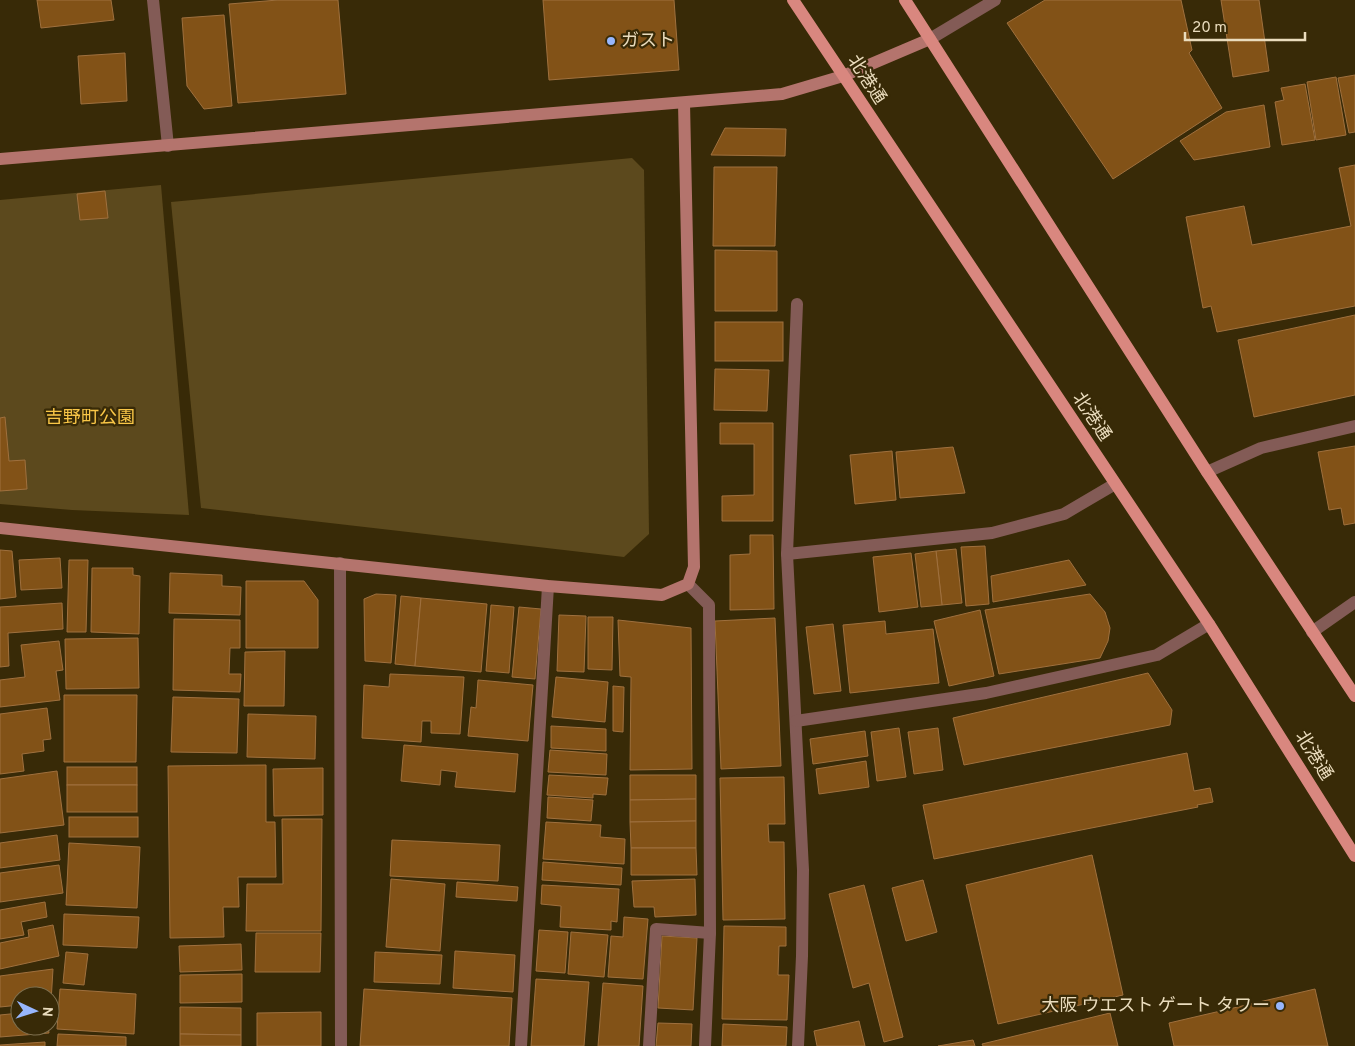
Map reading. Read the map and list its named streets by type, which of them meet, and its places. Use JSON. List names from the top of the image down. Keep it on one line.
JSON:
{"streets":{"main road":["北港通"]},"parks":["吉野町公園"],"places":["ガスト","大阪 ウエスト ゲート タワー"],"scale_bar":"20 m","north":"right"}
